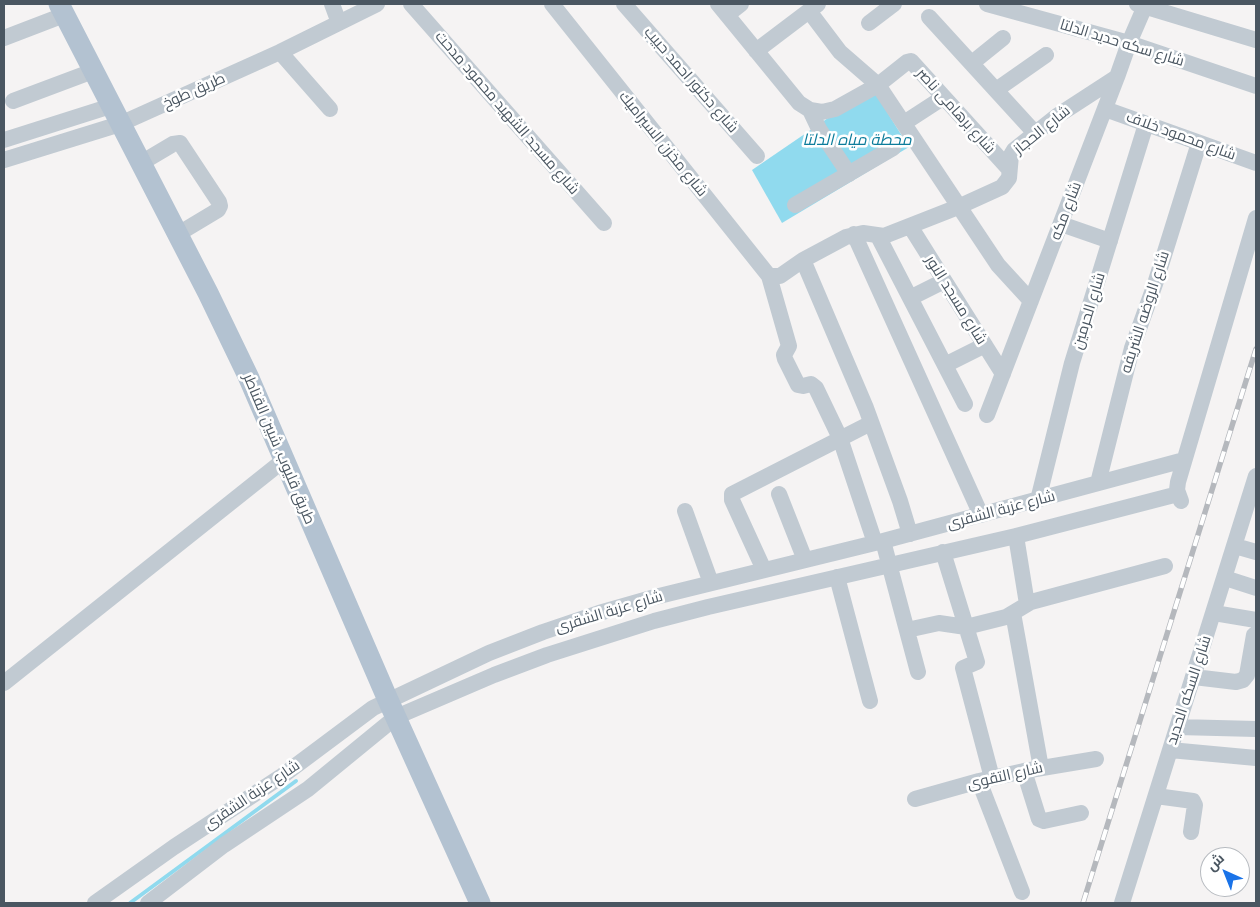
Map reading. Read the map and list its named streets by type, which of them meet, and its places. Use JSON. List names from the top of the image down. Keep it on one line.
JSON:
{"streets":{"main road":["طريق قليوب, شبين القناطر"],"street":["شارع سكه حديد الدلتا","شارع دكتور احمد حبيب","طريق طوخ","شارع برهامى ناصر","شارع مسجد الشهيد محمود مدحت","شارع الحجاز","شارع محمود خلاف","شارع مخزن السيراميك","شارع مكه","شارع مسجد النور","شارع الحرمين","شارع الروضه الشريفه","شارع عزبة الشقرى","شارع السكه الحديد","شارع التقوى"]},"crossings":[["شارع سكه حديد الدلتا","شارع مكه"],["طريق طوخ","طريق قليوب, شبين القناطر"],["شارع برهامى ناصر","شارع الحجاز"],["شارع الحجاز","شارع مكه"],["شارع محمود خلاف","شارع مكه"],["شارع محمود خلاف","شارع الحرمين"],["شارع محمود خلاف","شارع الروضه الشريفه"],["شارع مكه","شارع مسجد النور"],["شارع الحرمين","شارع عزبة الشقرى"],["شارع الروضه الشريفه","شارع عزبة الشقرى"],["طريق قليوب, شبين القناطر","شارع عزبة الشقرى"]],"water":["محطة مياه الدلتا"],"north":"top left"}
